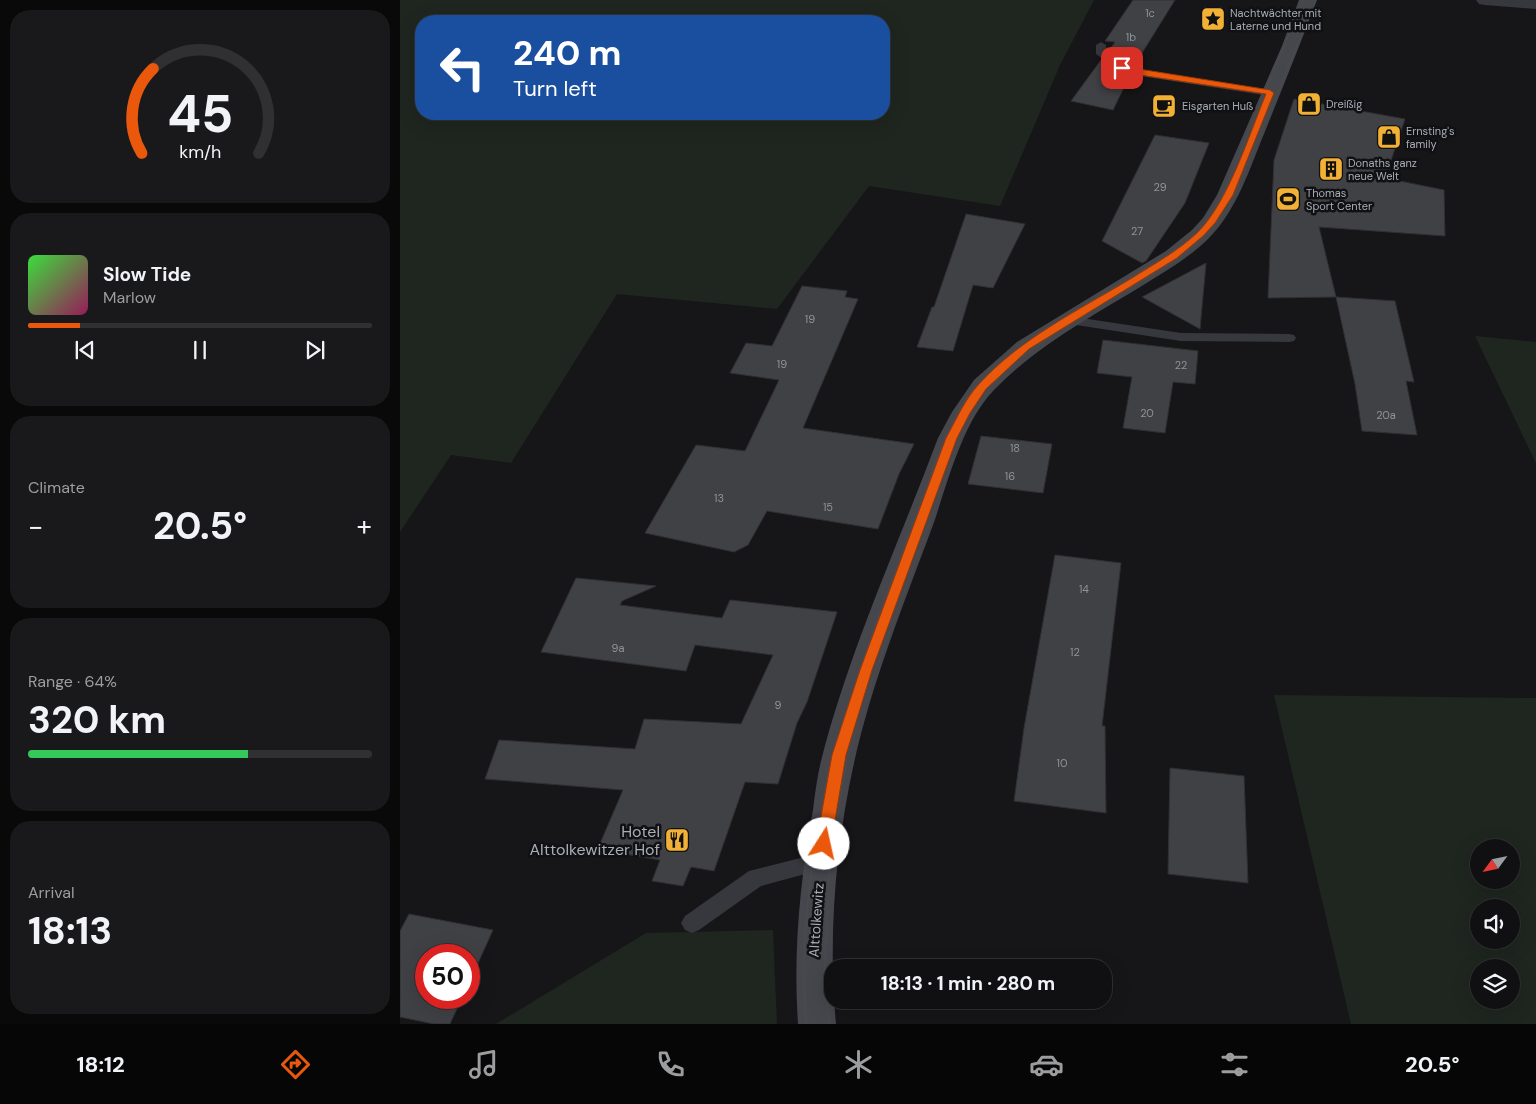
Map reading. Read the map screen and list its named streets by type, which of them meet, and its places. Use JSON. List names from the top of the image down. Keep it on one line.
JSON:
{"streets":{"main road":["Alttolkewitz"]},"places":{"place":["Nachtwächter mit Laterne und Hund"],"shop":["Dreißig","Ernsting's family"],"cafe":["Eisgarten Huß"],"building":["Donaths ganz neue Welt"],"sports":["Thomas Sport Center"],"restaurant":["Hotel Alttolkewitzer Hof"]},"house_numbers":["1c","1b","29","27","19","19","22","20","20a","18","16","13","15","14","9a","12","9","10"],"north":"bottom left","page":{"turn":["240 m","Turn left"],"song":["Slow Tide","Marlow"],"tile":["Climate",["Range · 64%","320 km"],["Arrival","18:13"]],"heat":["−","20.5°","+"],"limit":"50","trip":"18:13 · 1 min · 280 m","tabs":["18:12","20.5°"],"gauge":["45","km/h"]}}
